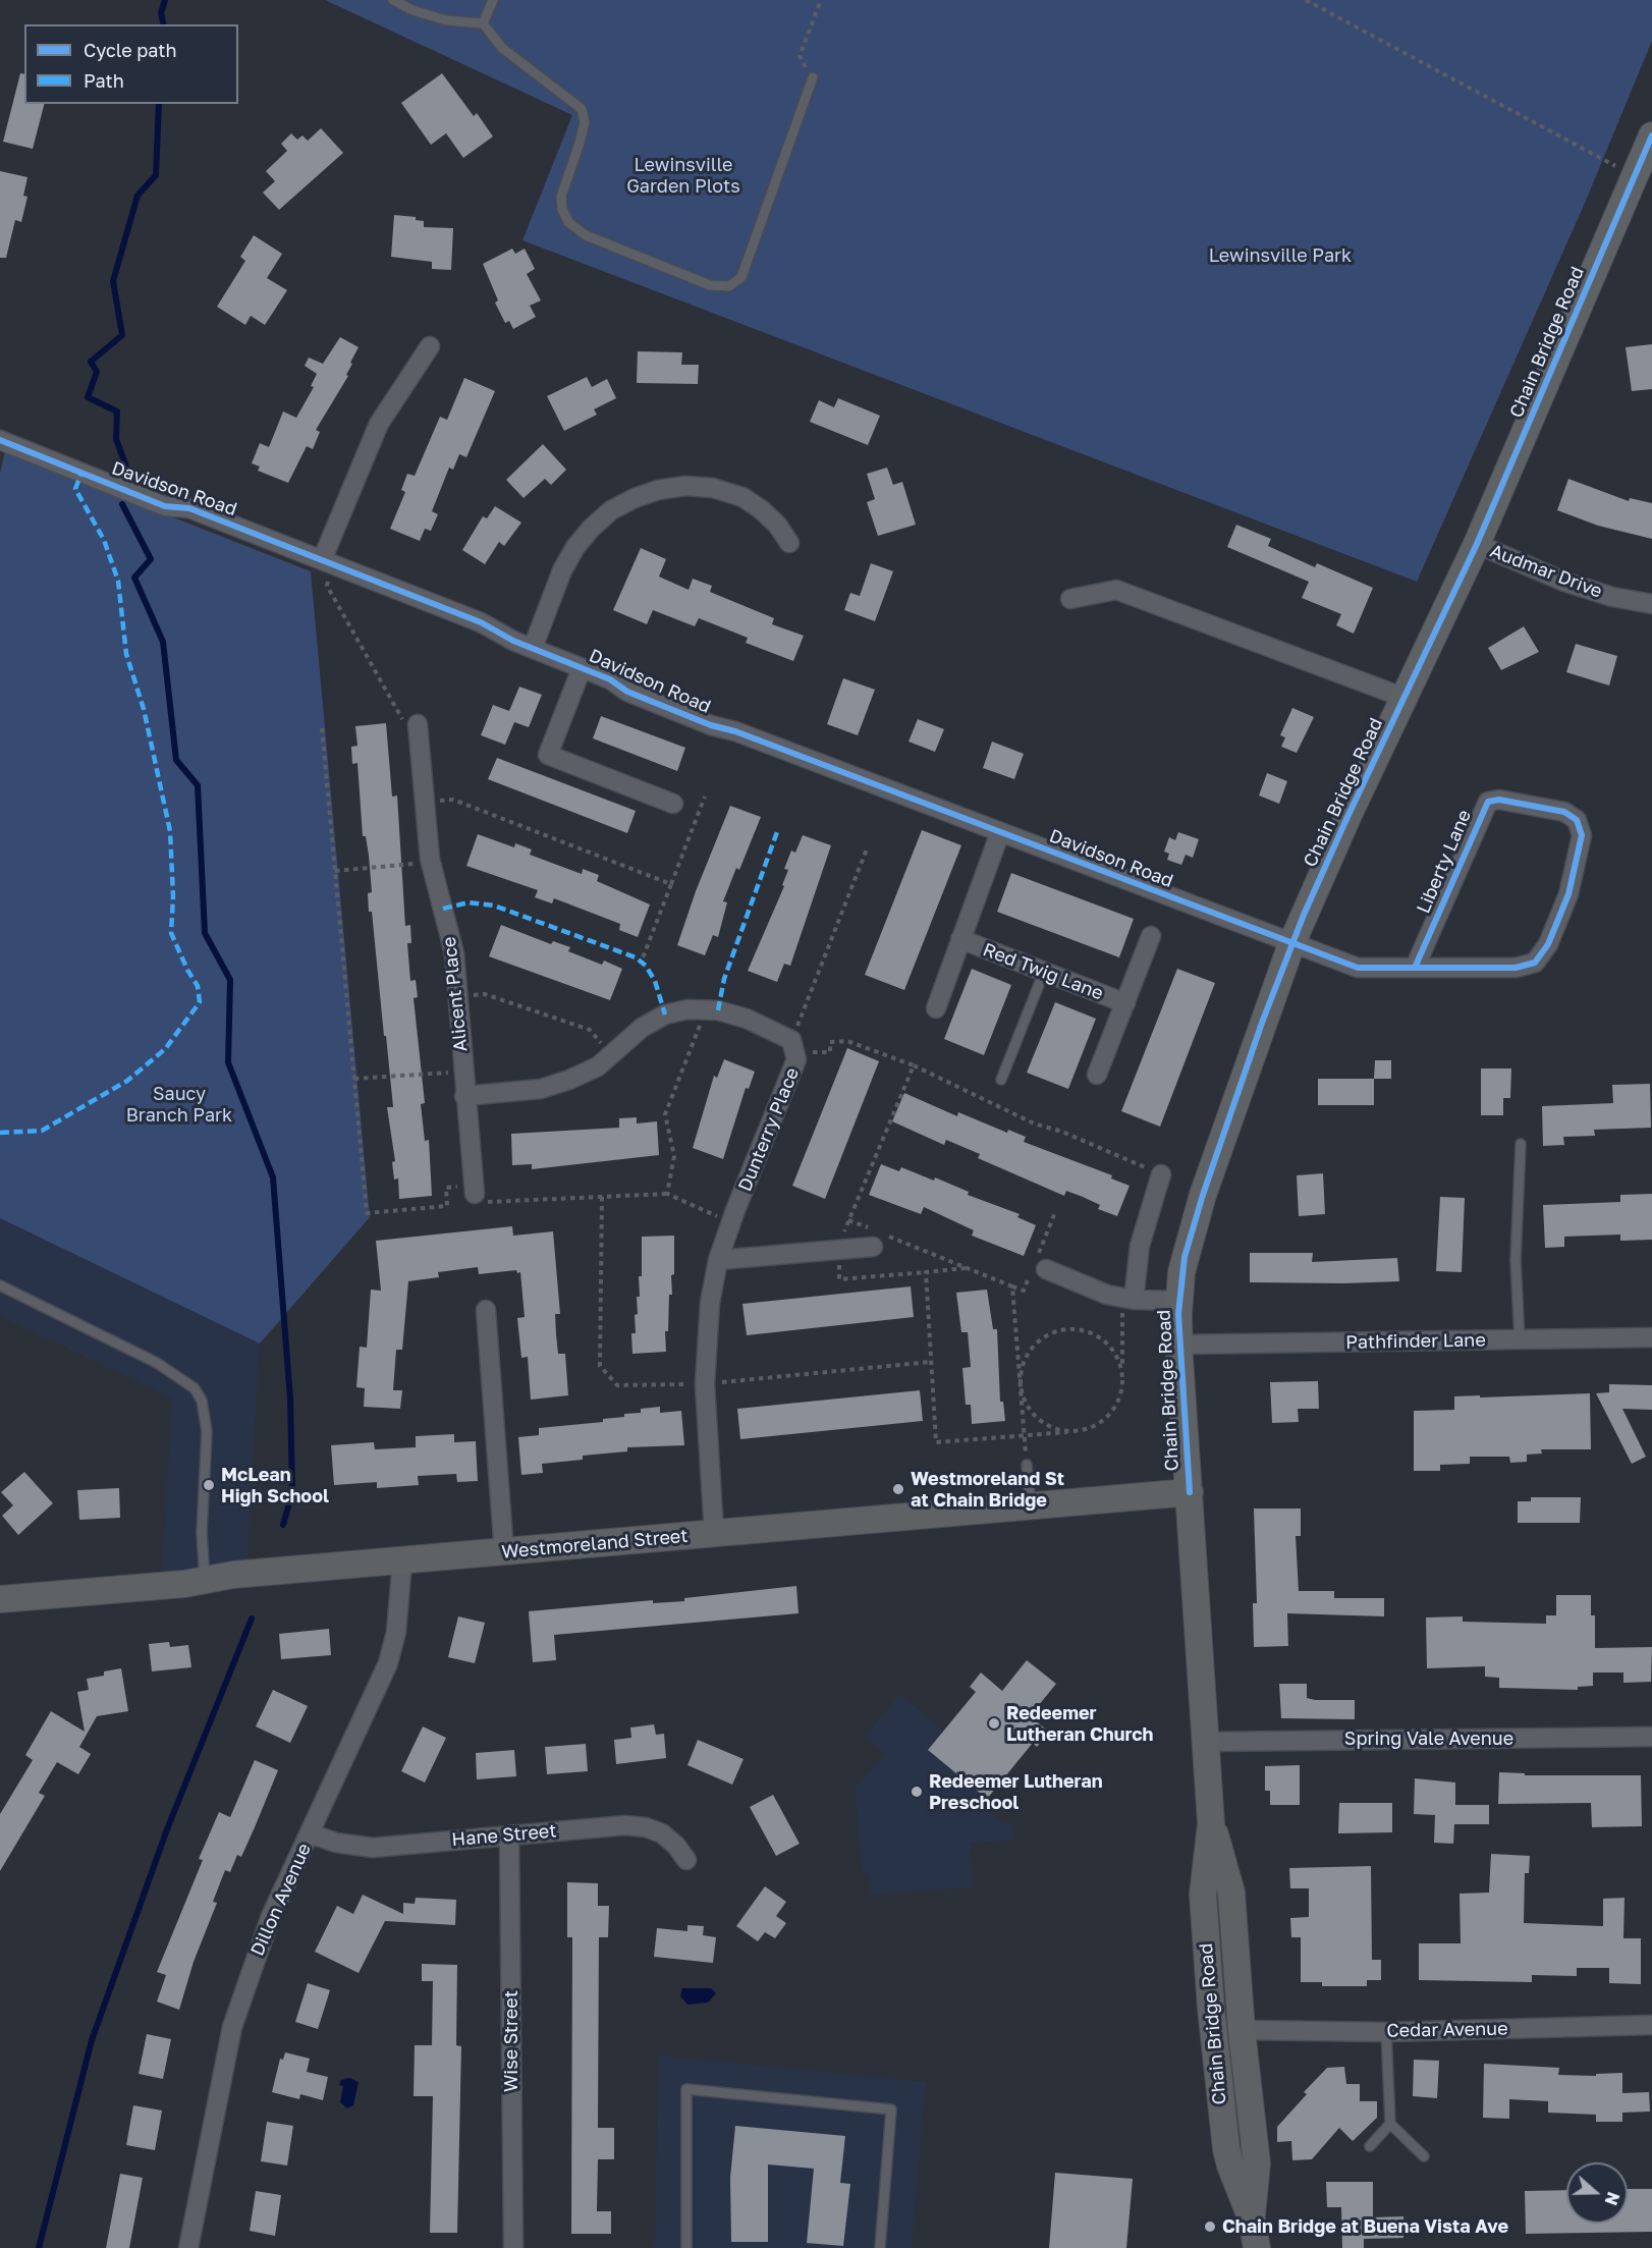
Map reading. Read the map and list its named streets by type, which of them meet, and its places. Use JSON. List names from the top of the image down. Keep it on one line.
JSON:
{"streets":{"main road":["Chain Bridge Road","Westmoreland Street"],"street":["Davidson Road","Audmar Drive","Liberty Lane","Red Twig Lane","Alicent Place","Dunterry Place","Pathfinder Lane","Spring Vale Avenue","Hane Street","Dillon Avenue","Cedar Avenue","Wise Street"]},"crossings":[["Chain Bridge Road","Davidson Road"],["Chain Bridge Road","Audmar Drive"],["Chain Bridge Road","Liberty Lane"],["Chain Bridge Road","Pathfinder Lane"],["Chain Bridge Road","Westmoreland Street"],["Chain Bridge Road","Spring Vale Avenue"],["Chain Bridge Road","Cedar Avenue"],["Davidson Road","Liberty Lane"],["Alicent Place","Dunterry Place"],["Dunterry Place","Westmoreland Street"],["Westmoreland Street","Dillon Avenue"],["Hane Street","Dillon Avenue"],["Hane Street","Wise Street"]],"parks":["Lewinsville Garden Plots","Lewinsville Park","Saucy Branch Park"],"places":["McLean High School","Westmoreland St at Chain Bridge","Redeemer Lutheran Church","Redeemer Lutheran Preschool","Chain Bridge at Buena Vista Ave"],"legend":["Cycle path","Path"],"north":"right"}
